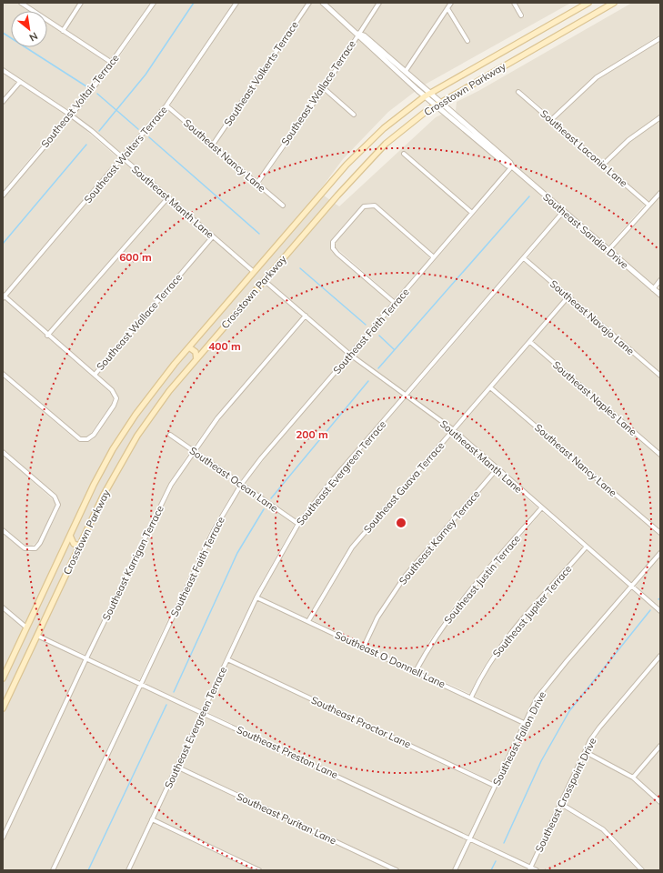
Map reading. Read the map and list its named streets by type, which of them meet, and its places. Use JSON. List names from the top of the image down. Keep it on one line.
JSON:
{"streets":{"main road":["Crosstown Parkway"],"street":["Southeast Volkerts Terrace","Southeast Wallace Terrace","Southeast Voltair Terrace","Southeast Laconia Lane","Southeast Walters Terrace","Southeast Nancy Lane","Southeast Manth Lane","Southeast Sandia Drive","Southeast Navajo Lane","Southeast Faith Terrace","Southeast Naples Lane","Southeast Evergreen Terrace","Southeast Ocean Lane","Southeast Guava Terrace","Southeast Karney Terrace","Southeast Karrigan Terrace","Southeast Justin Terrace","Southeast Jupiter Terrace","Southeast O Donnell Lane","Southeast Proctor Lane","Southeast Fallon Drive","Southeast Preston Lane","Southeast Crosspoint Drive","Southeast Puritan Lane"]},"crossings":[["Southeast Volkerts Terrace","Southeast Nancy Lane"],["Crosstown Parkway","Southeast Manth Lane"],["Crosstown Parkway","Southeast Sandia Drive"],["Crosstown Parkway","Southeast Preston Lane"],["Southeast Wallace Terrace","Southeast Nancy Lane"],["Southeast Wallace Terrace","Southeast Manth Lane"],["Southeast Wallace Terrace","Southeast Sandia Drive"],["Southeast Voltair Terrace","Southeast Manth Lane"],["Southeast Walters Terrace","Southeast Nancy Lane"],["Southeast Walters Terrace","Southeast Manth Lane"],["Southeast Nancy Lane","Southeast Guava Terrace"],["Southeast Manth Lane","Southeast Faith Terrace"],["Southeast Manth Lane","Southeast Evergreen Terrace"],["Southeast Manth Lane","Southeast Guava Terrace"],["Southeast Manth Lane","Southeast Karney Terrace"],["Southeast Manth Lane","Southeast Karrigan Terrace"],["Southeast Manth Lane","Southeast Justin Terrace"],["Southeast Manth Lane","Southeast Jupiter Terrace"],["Southeast Manth Lane","Southeast Fallon Drive"],["Southeast Sandia Drive","Southeast Faith Terrace"],["Southeast Sandia Drive","Southeast Evergreen Terrace"],["Southeast Navajo Lane","Southeast Evergreen Terrace"],["Southeast Navajo Lane","Southeast Guava Terrace"],["Southeast Faith Terrace","Southeast Ocean Lane"],["Southeast Faith Terrace","Southeast Preston Lane"],["Southeast Naples Lane","Southeast Guava Terrace"],["Southeast Evergreen Terrace","Southeast Ocean Lane"],["Southeast Evergreen Terrace","Southeast O Donnell Lane"],["Southeast Evergreen Terrace","Southeast Proctor Lane"],["Southeast Evergreen Terrace","Southeast Preston Lane"],["Southeast Evergreen Terrace","Southeast Puritan Lane"],["Southeast Ocean Lane","Southeast Karrigan Terrace"],["Southeast Guava Terrace","Southeast O Donnell Lane"],["Southeast Karney Terrace","Southeast O Donnell Lane"],["Southeast Karrigan Terrace","Southeast Preston Lane"],["Southeast Justin Terrace","Southeast O Donnell Lane"],["Southeast Jupiter Terrace","Southeast O Donnell Lane"],["Southeast O Donnell Lane","Southeast Fallon Drive"],["Southeast Proctor Lane","Southeast Fallon Drive"],["Southeast Fallon Drive","Southeast Preston Lane"],["Southeast Preston Lane","Southeast Crosspoint Drive"]],"north":"bottom right","rings":["600 m","400 m","200 m"]}
